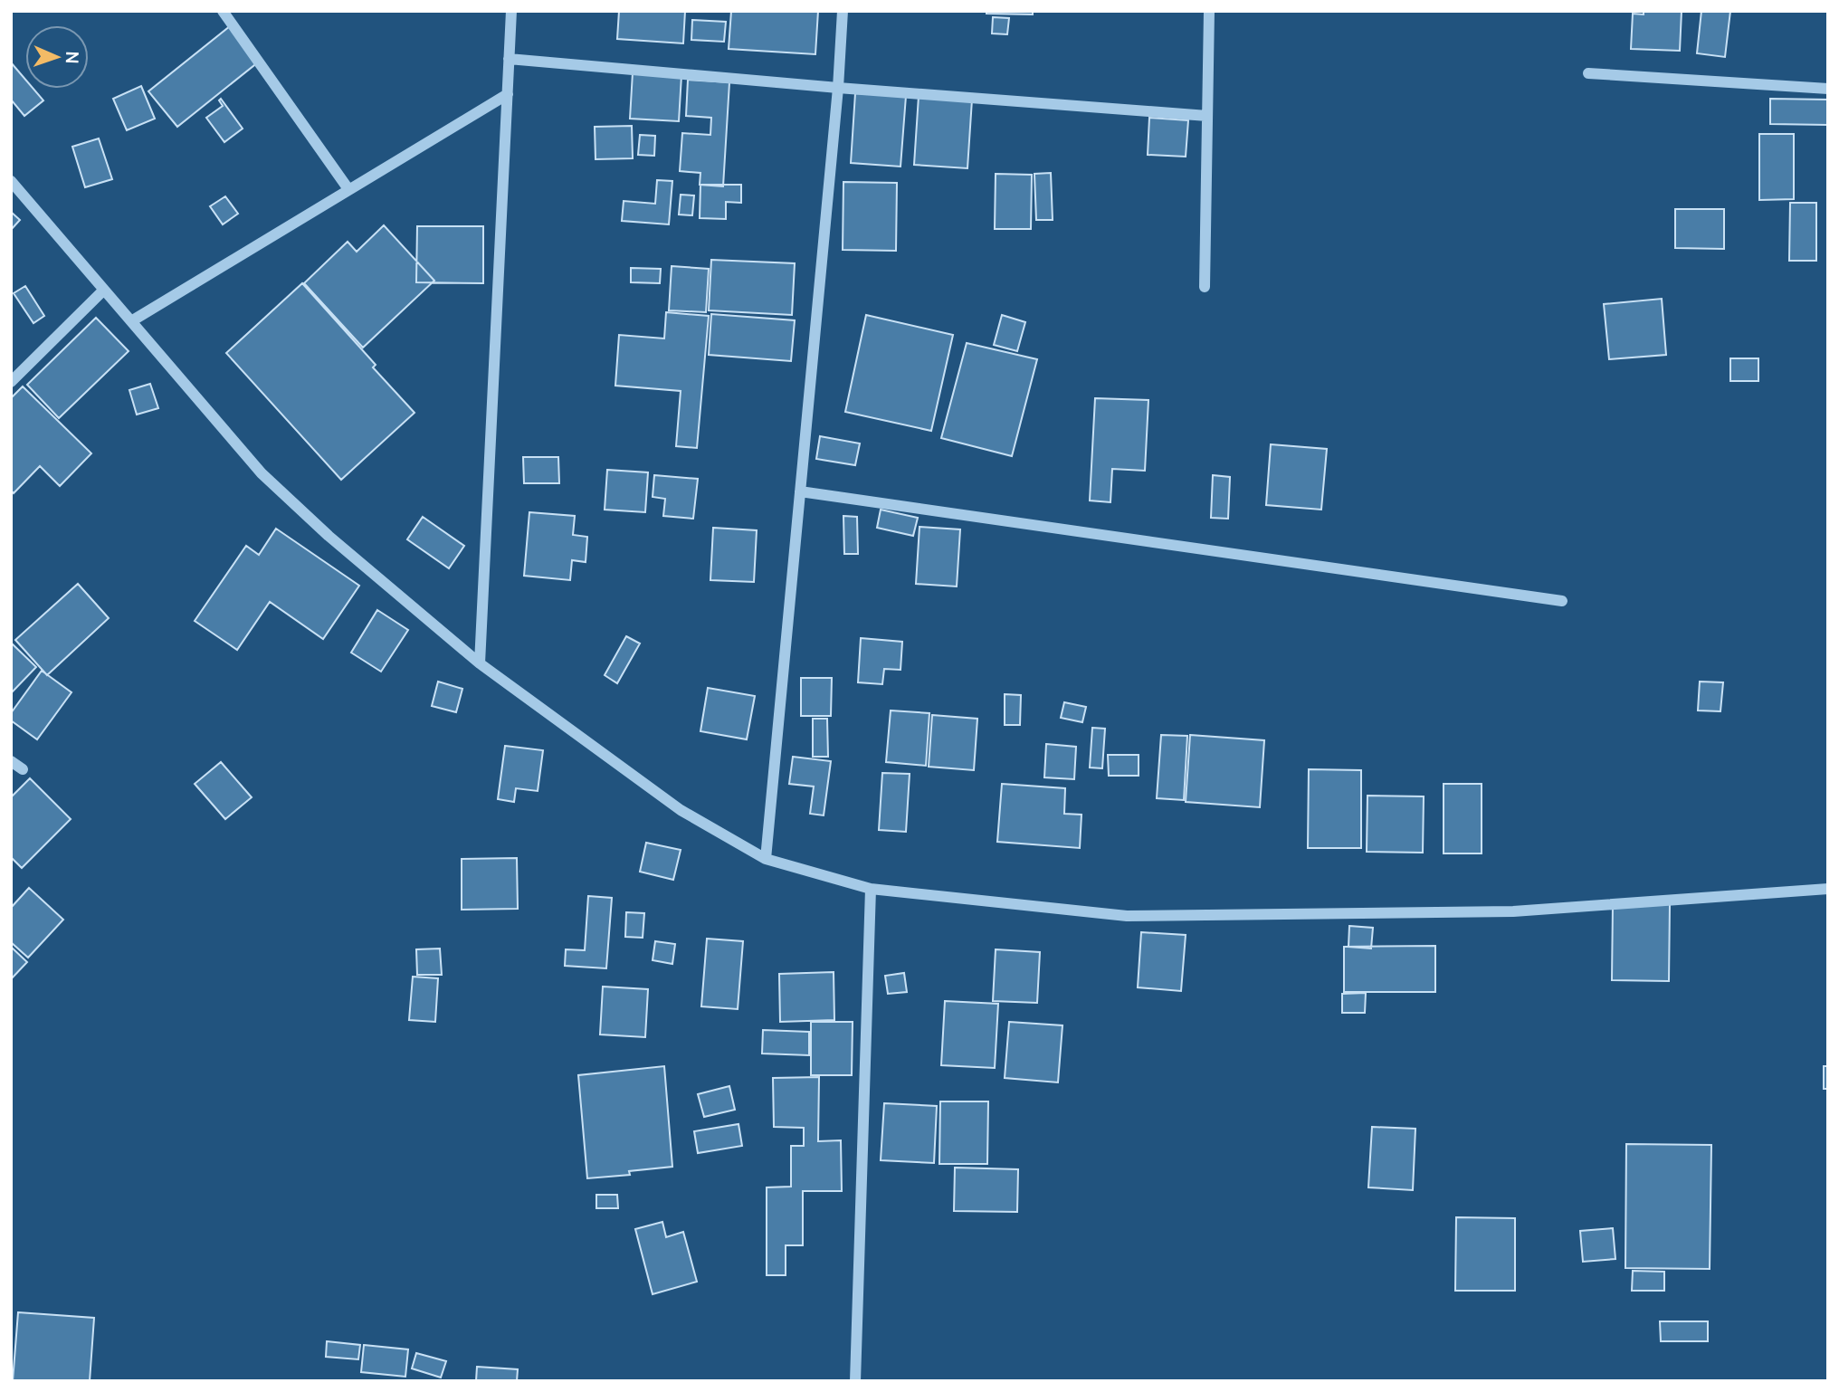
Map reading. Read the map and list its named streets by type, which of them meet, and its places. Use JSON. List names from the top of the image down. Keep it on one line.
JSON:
{"north":"right"}
